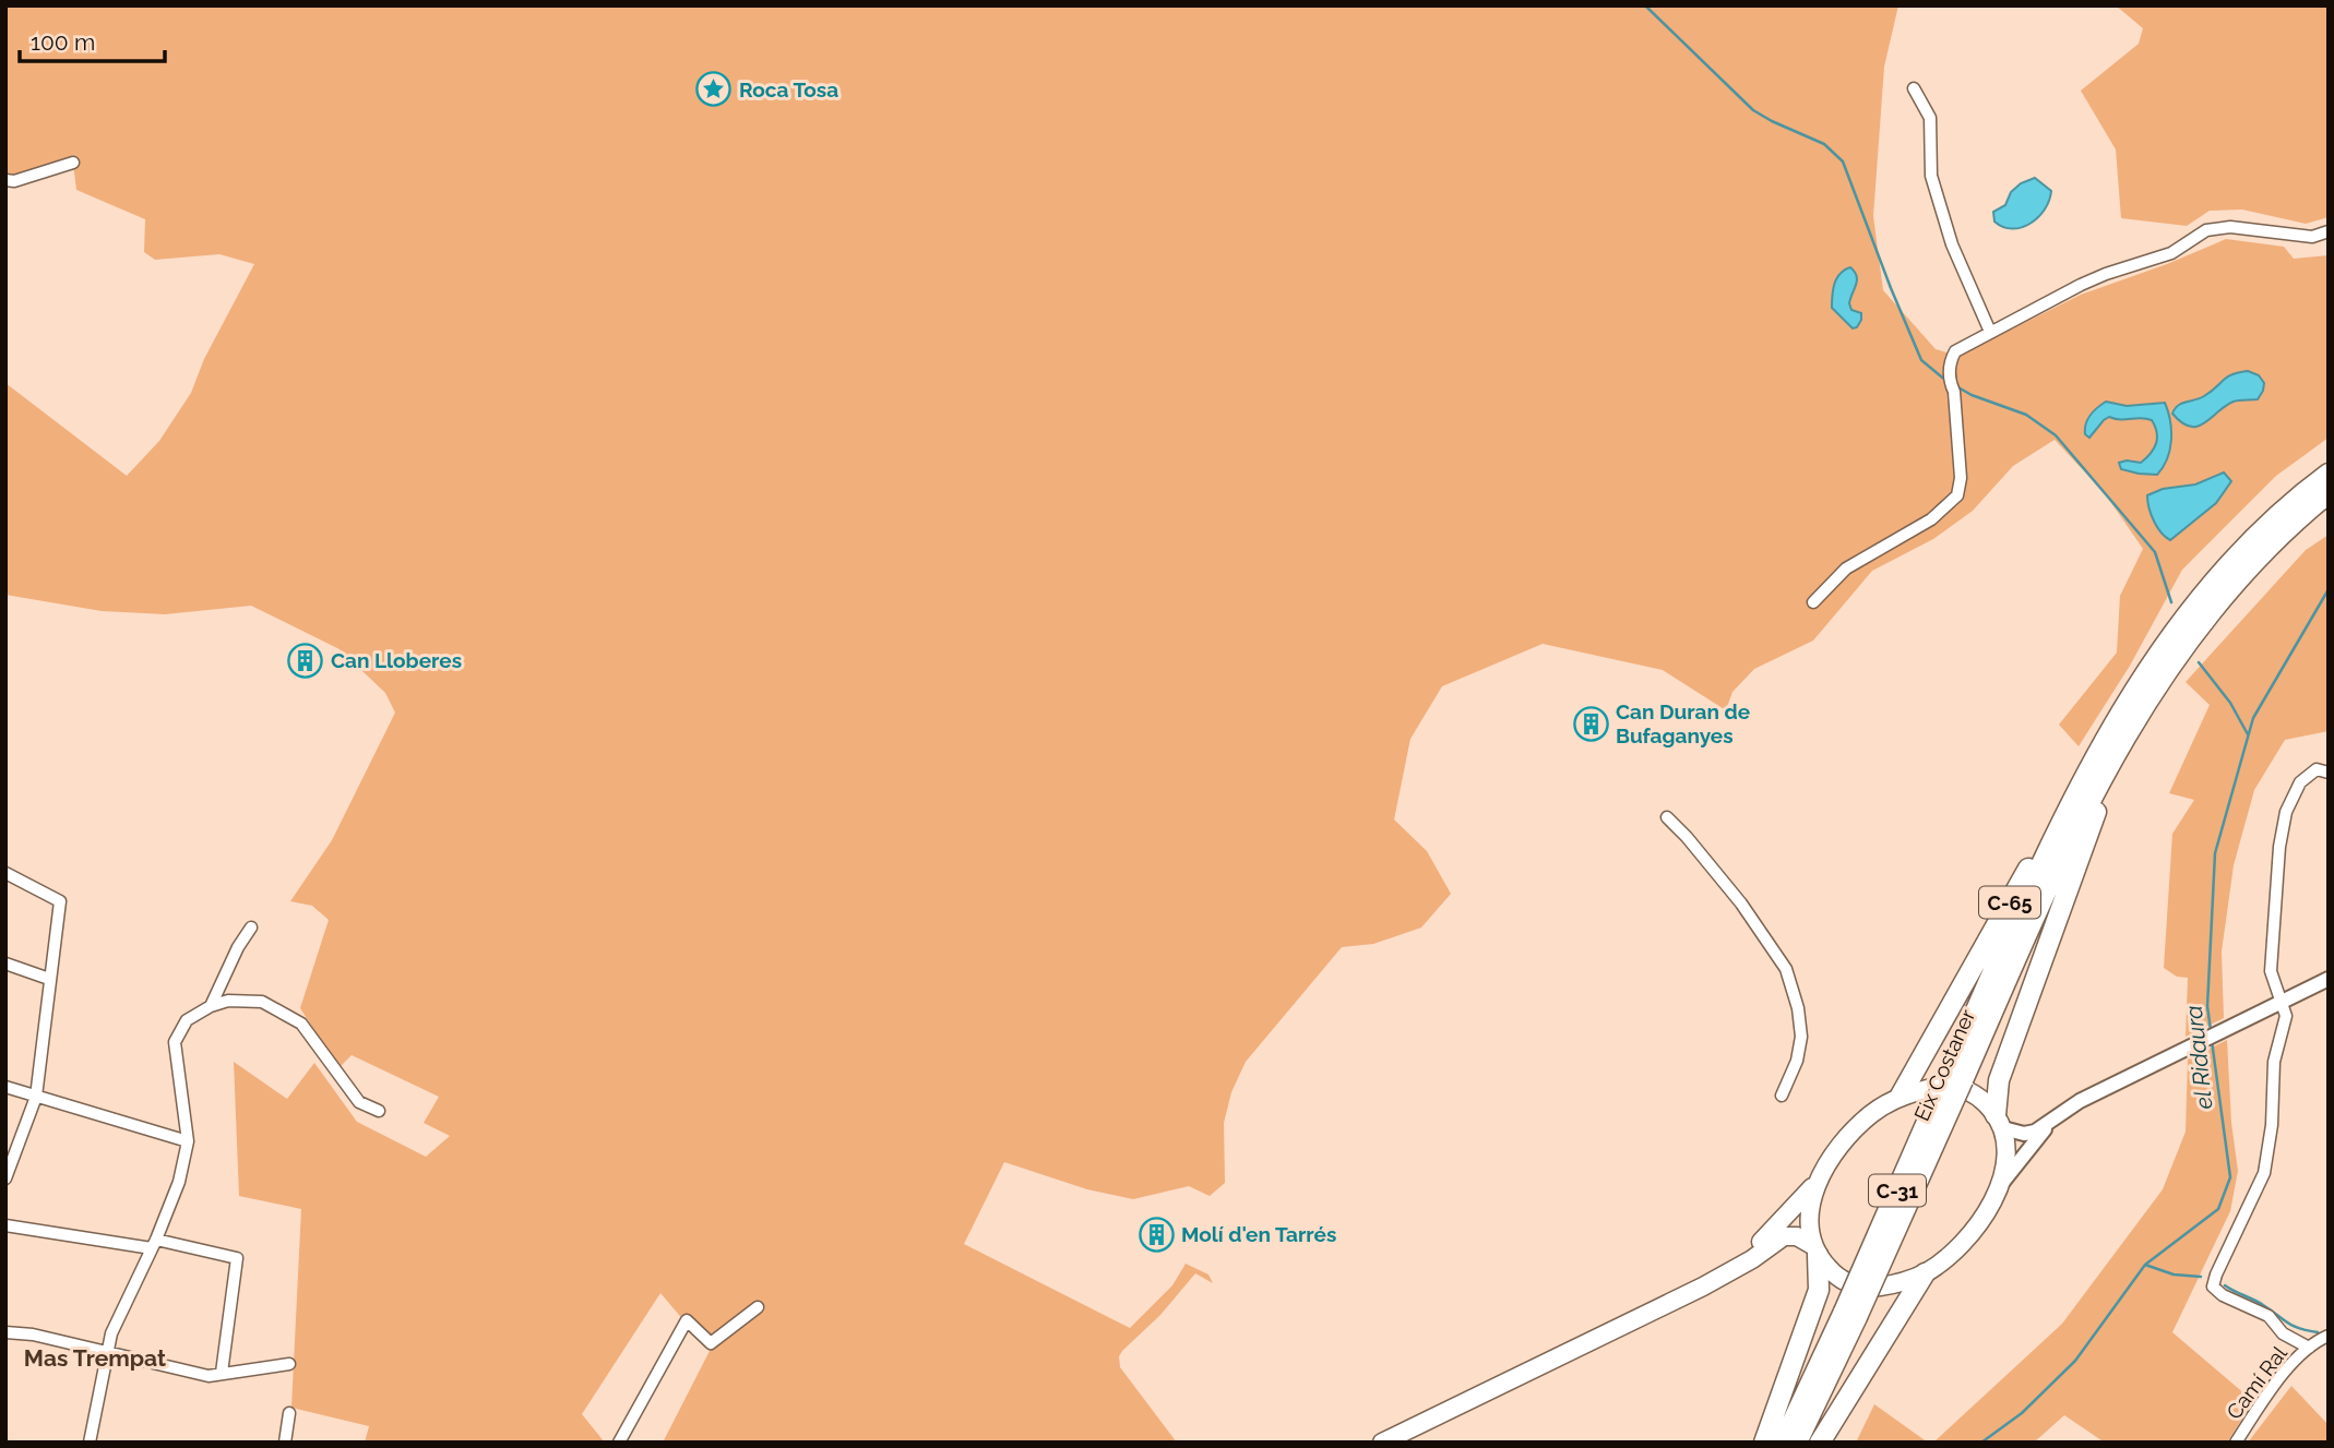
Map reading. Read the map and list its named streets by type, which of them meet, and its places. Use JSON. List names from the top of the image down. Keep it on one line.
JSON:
{"streets":{"highway":["C-65","Eix Costaner","C-31"],"street":["Camí Ral"]},"crossings":[["C-65","Eix Costaner"]],"districts":["Mas Trempat"],"water":["el Ridaura"],"places":{"place":["Roca Tosa"],"building":["Can Lloberes","Can Duran de Bufaganyes","Molí d'en Tarrés"]},"scale_bar":"100 m"}
